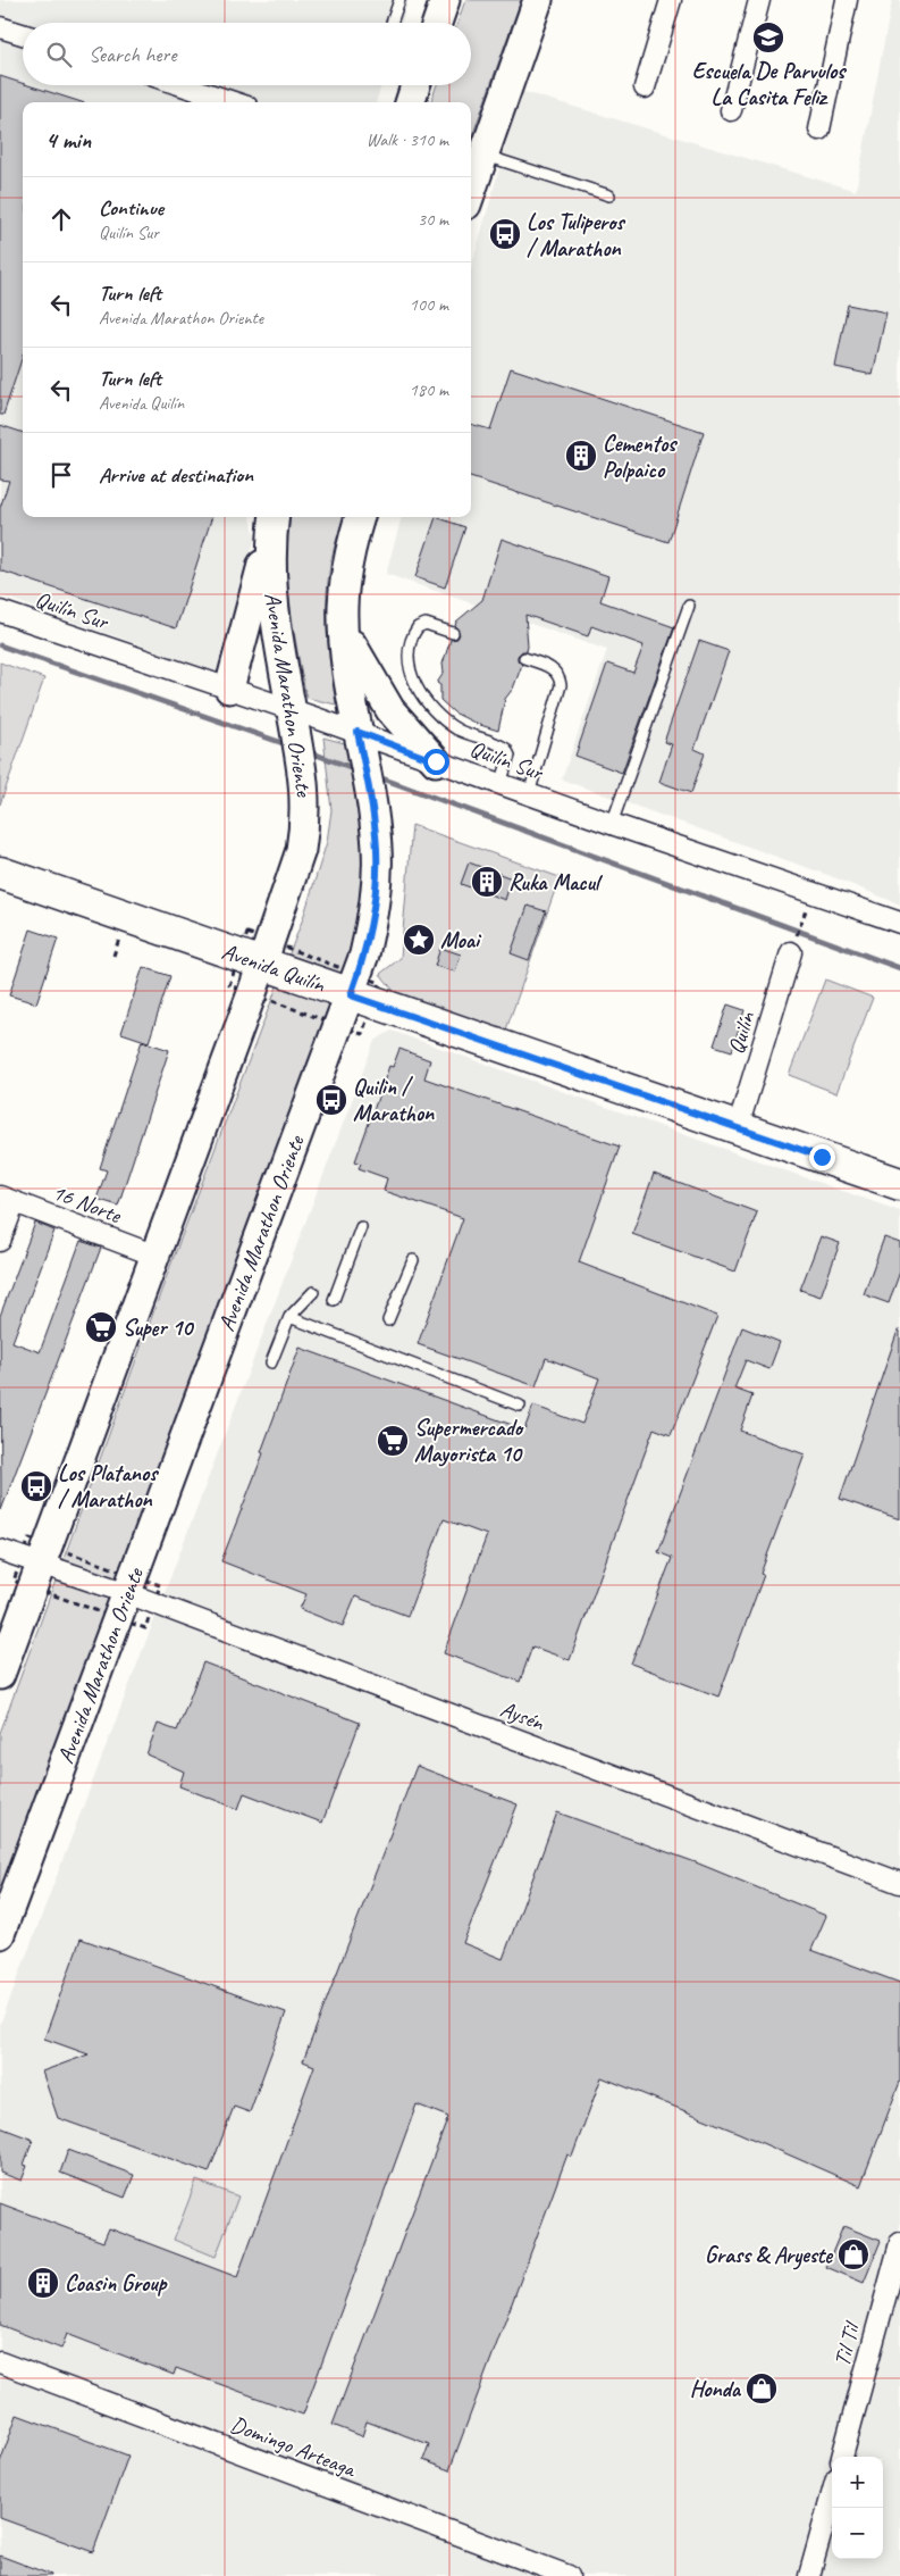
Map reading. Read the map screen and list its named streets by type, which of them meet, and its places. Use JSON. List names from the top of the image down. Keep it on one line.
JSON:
{"streets":{"main road":["Avenida Marathon Oriente","Avenida Quilín"],"street":["Quilín Sur","Quilín","16 Norte","Aysén","Til Til","Domingo Arteaga"]},"crossings":[["Quilín Sur","Avenida Marathon Oriente"],["Avenida Marathon Oriente","Avenida Quilín"],["Avenida Marathon Oriente","16 Norte"],["Avenida Marathon Oriente","Aysén"],["Avenida Quilín","Quilín"]],"places":{"school or university":["Escuela De Parvulos La Casita Feliz"],"bus stop":["Los Tuliperos / Marathon","Quilin / Marathon","Los Platanos / Marathon"],"building":["Cementos Polpaico","Ruka Macul","Coasin Group"],"place":["Moai"],"supermarket":["Super 10","Supermercado Mayorista 10"],"shop":["Grass & Aryeste","Honda"]},"page":{"search":"Search here","heading":["4 min","Walk · 310 m"],"list":[["Continue","Quilín Sur","30 m"],["Turn left","Avenida Marathon Oriente","100 m"],["Turn left","Avenida Quilín","180 m"],"Arrive at destination"],"map_buttons":["+","−"]}}
